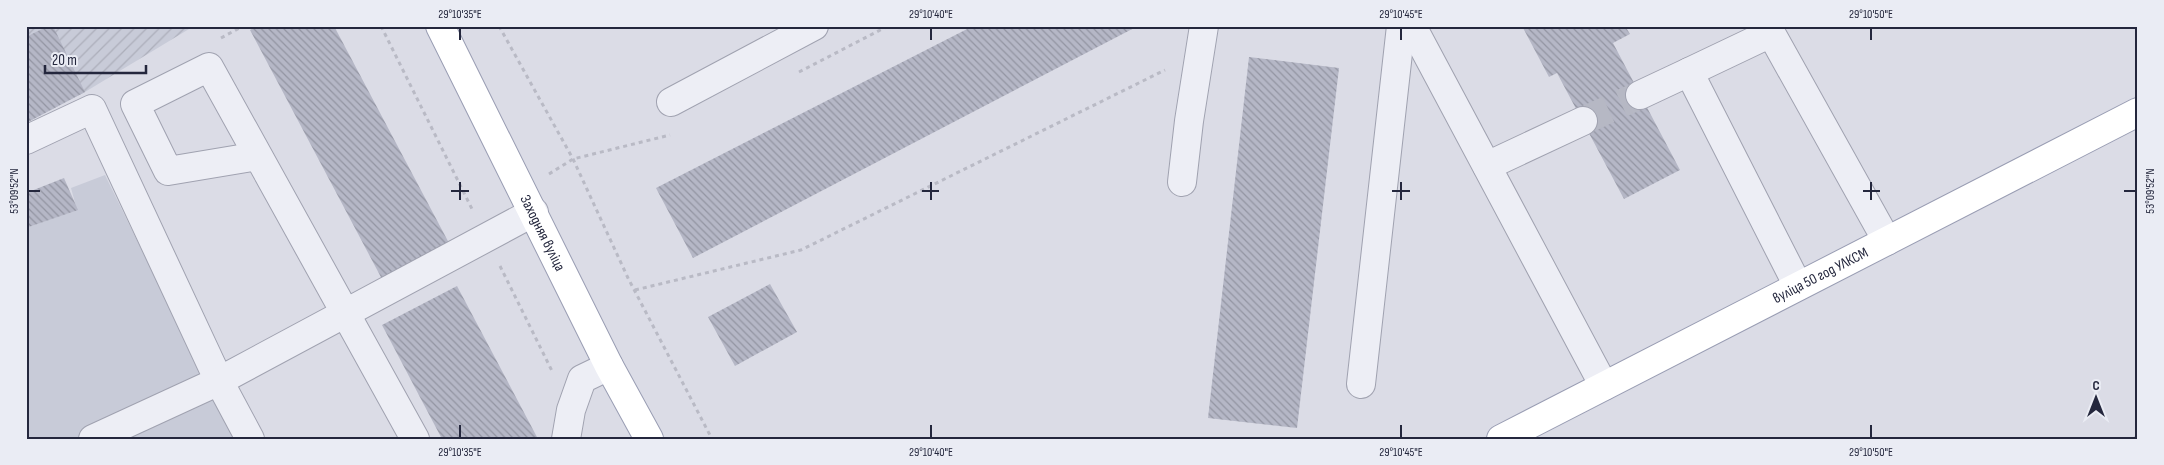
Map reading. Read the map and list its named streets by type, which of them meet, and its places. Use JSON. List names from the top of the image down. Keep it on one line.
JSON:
{"streets":{"main road":["Заходняя вуліца","вуліца 50 год УЛКСМ"]},"scale_bar":"20 m","north":"top","coordinates":["29°10'35\"E","29°10'40\"E","29°10'45\"E","29°10'50\"E","53°09'52\"N"]}
